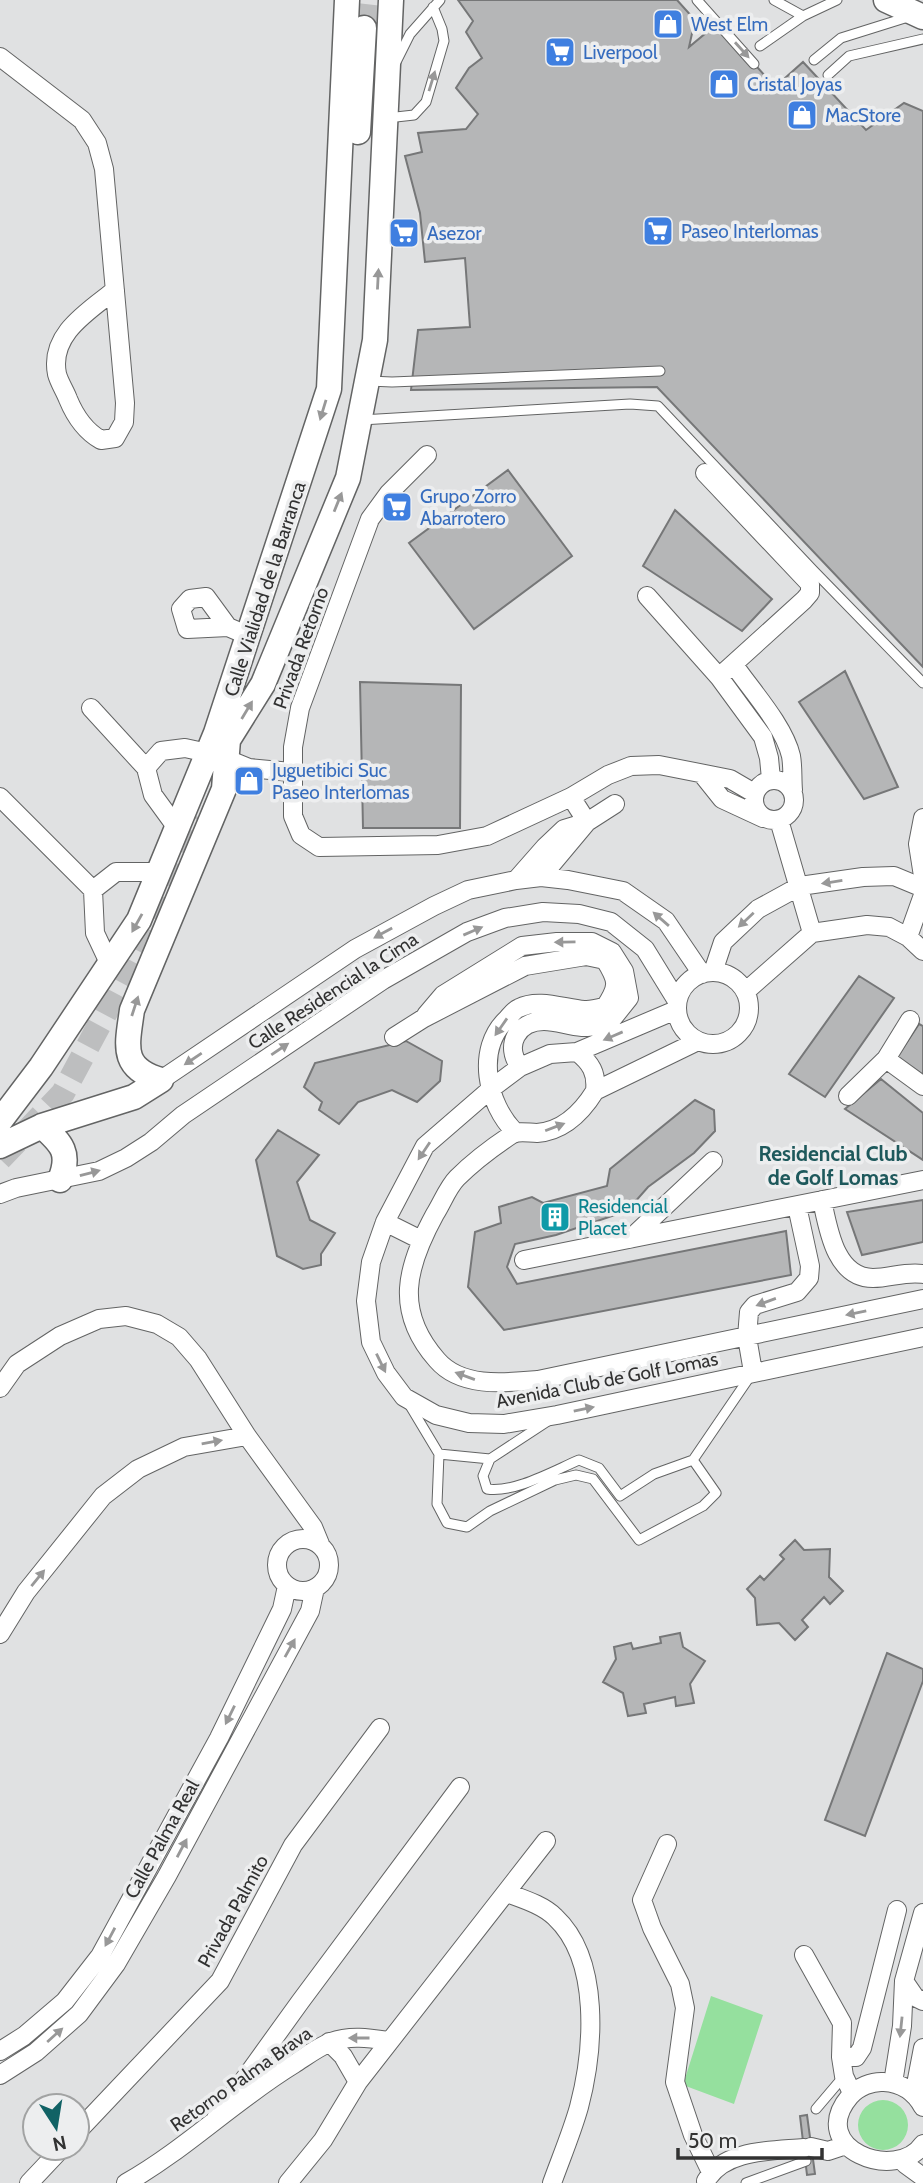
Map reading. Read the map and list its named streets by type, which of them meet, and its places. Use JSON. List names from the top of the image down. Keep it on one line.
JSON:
{"streets":{"main road":["Calle Vialidad de la Barranca"],"street":["Privada Retorno","Calle Residencial la Cima","Avenida Club de Golf Lomas","Calle Palma Real","Privada Palmito","Retorno Palma Brava"]},"crossings":[["Calle Residencial la Cima","Avenida Club de Golf Lomas"]],"districts":["Residencial Club de Golf Lomas"],"places":{"shop":["West Elm","Cristal Joyas","MacStore","Juguetibici Suc Paseo Interlomas"],"supermarket":["Liverpool","Paseo Interlomas","Asezor","Grupo Zorro Abarrotero"],"building":["Residencial Placet"]},"scale_bar":"50 m","north":"bottom"}
